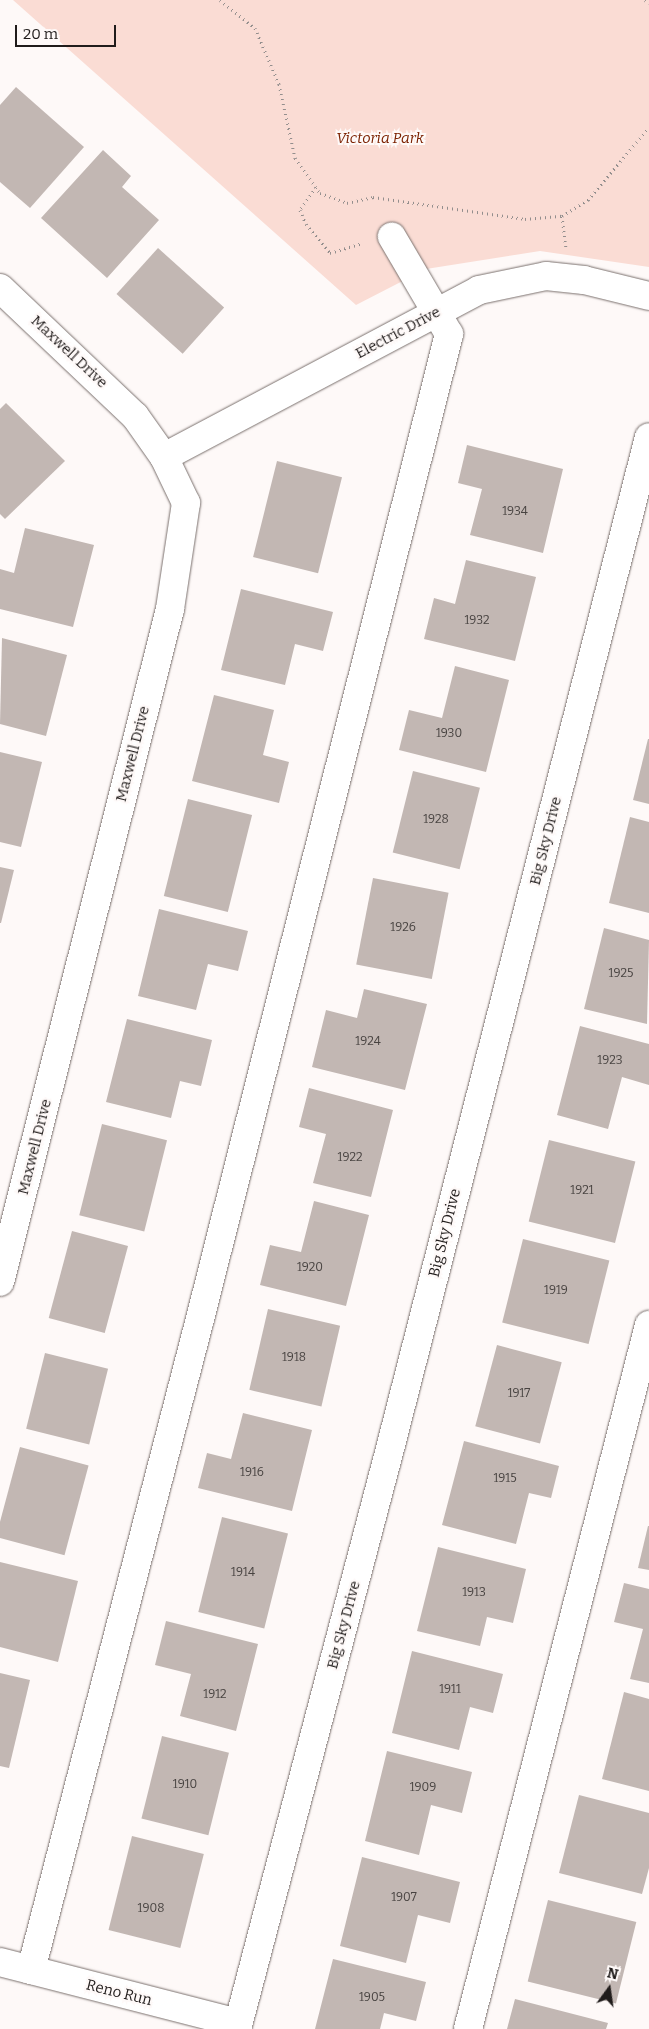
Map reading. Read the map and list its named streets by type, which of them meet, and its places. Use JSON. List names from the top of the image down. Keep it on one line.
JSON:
{"streets":{"street":["Electric Drive","Maxwell Drive","Big Sky Drive","Reno Run"]},"crossings":[["Electric Drive","Maxwell Drive"],["Big Sky Drive","Reno Run"]],"parks":["Victoria Park"],"house_numbers":["1934","1932","1930","1928","1926","1925","1924","1923","1922","1921","1920","1919","1918","1917","1916","1915","1914","1913","1911","1912","1910","1909","1907","1908","1905"],"scale_bar":"20 m","north":"top"}
